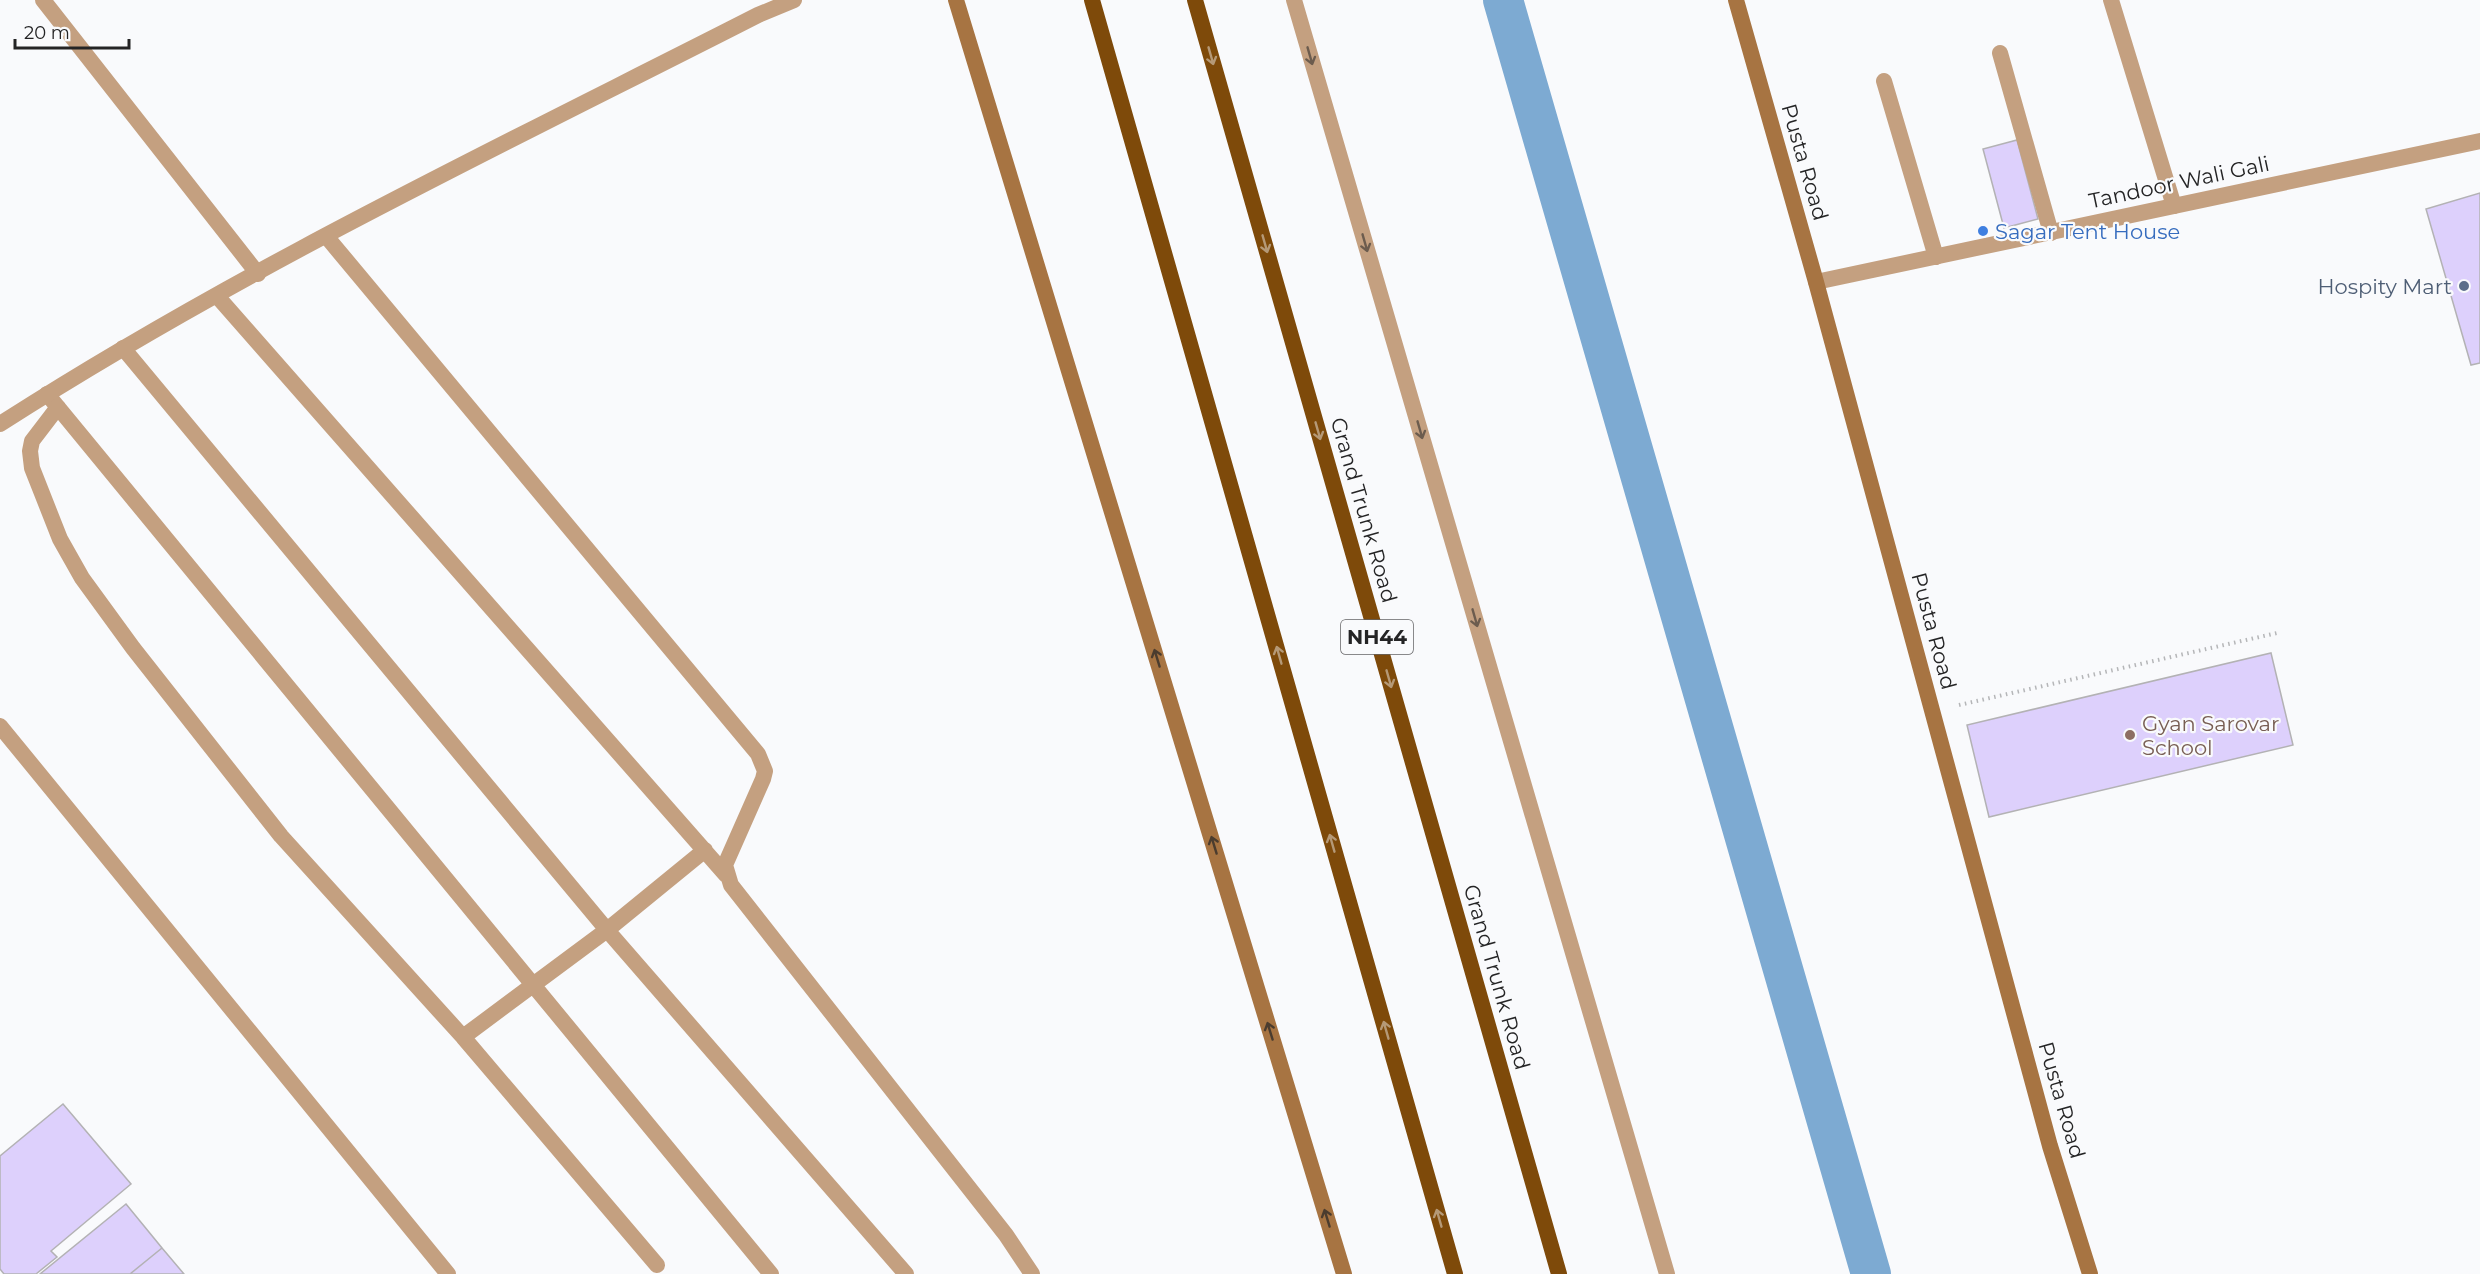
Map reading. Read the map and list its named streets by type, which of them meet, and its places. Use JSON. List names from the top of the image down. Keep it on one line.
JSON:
{"streets":{"highway":["Grand Trunk Road","NH44"],"main road":["Pusta Road"],"street":["Tandoor Wali Gali"]},"crossings":[["Pusta Road","Tandoor Wali Gali"]],"places":["Sagar Tent House","Hospity Mart","Gyan Sarovar School"],"scale_bar":"20 m"}
